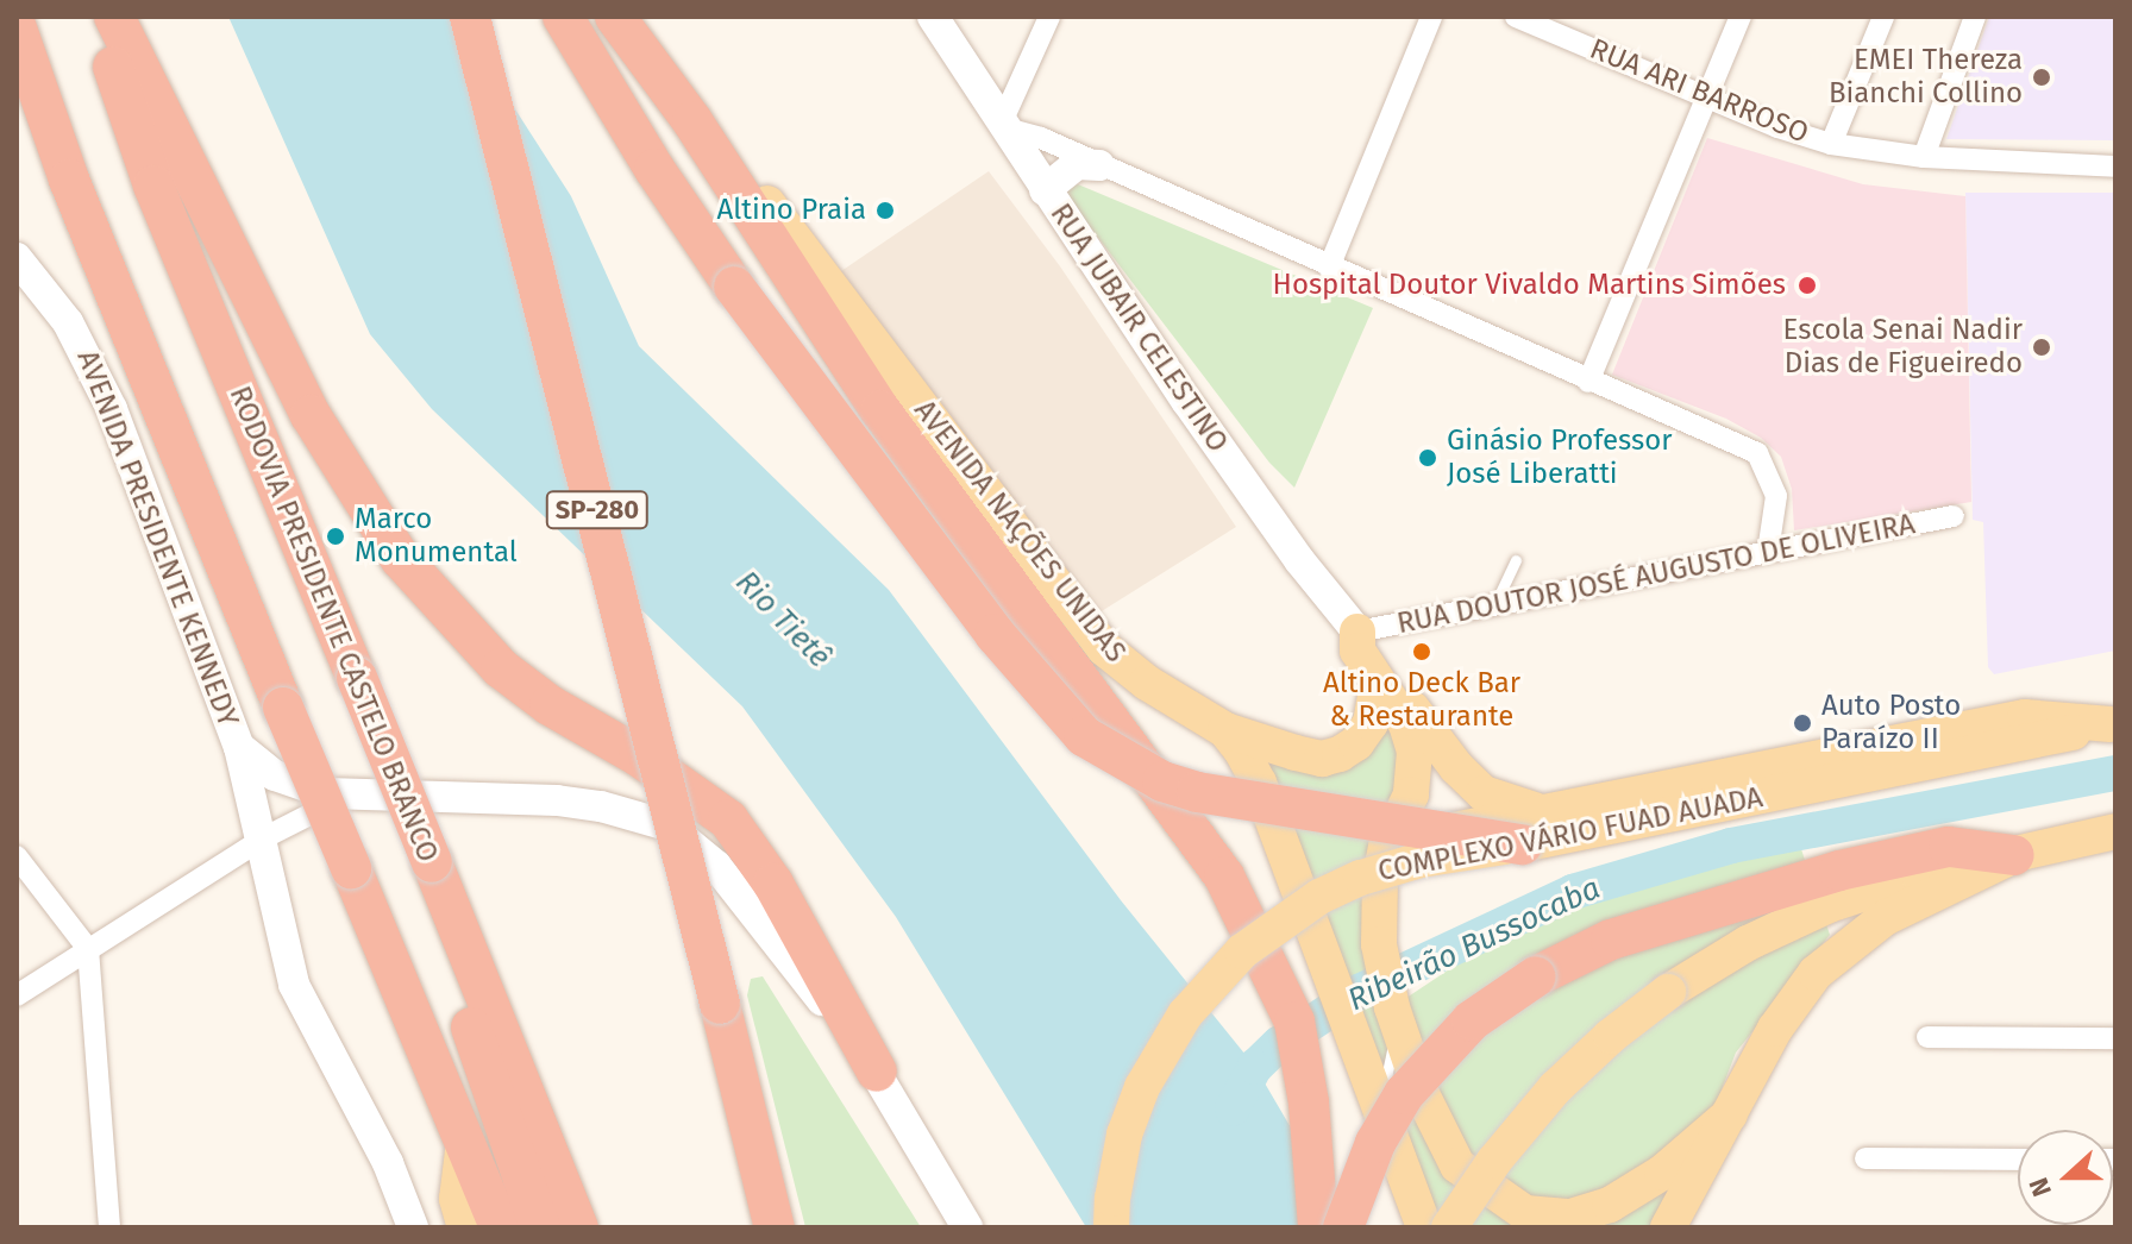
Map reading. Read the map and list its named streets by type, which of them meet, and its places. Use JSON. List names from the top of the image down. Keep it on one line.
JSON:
{"streets":{"highway":["SP-280","AVENIDA NAÇÕES UNIDAS","RODOVIA PRESIDENTE CASTELO BRANCO"],"main road":["RUA JUBAIR CELESTINO","AVENIDA PRESIDENTE KENNEDY","COMPLEXO VÁRIO FUAD AUADA"],"street":["RUA ARI BARROSO","RUA DOUTOR JOSÉ AUGUSTO DE OLIVEIRA"]},"crossings":[["RUA JUBAIR CELESTINO","RUA DOUTOR JOSÉ AUGUSTO DE OLIVEIRA"]],"water":["Rio Tietê","Ribeirão Bussocaba"],"places":["EMEI Thereza Bianchi Collino","Altino Praia","Hospital Doutor Vivaldo Martins Simões","Escola Senai Nadir Dias de Figueiredo","Ginásio Professor José Liberatti","Marco Monumental","Altino Deck Bar & Restaurante","Auto Posto Paraízo II"],"north":"left"}
